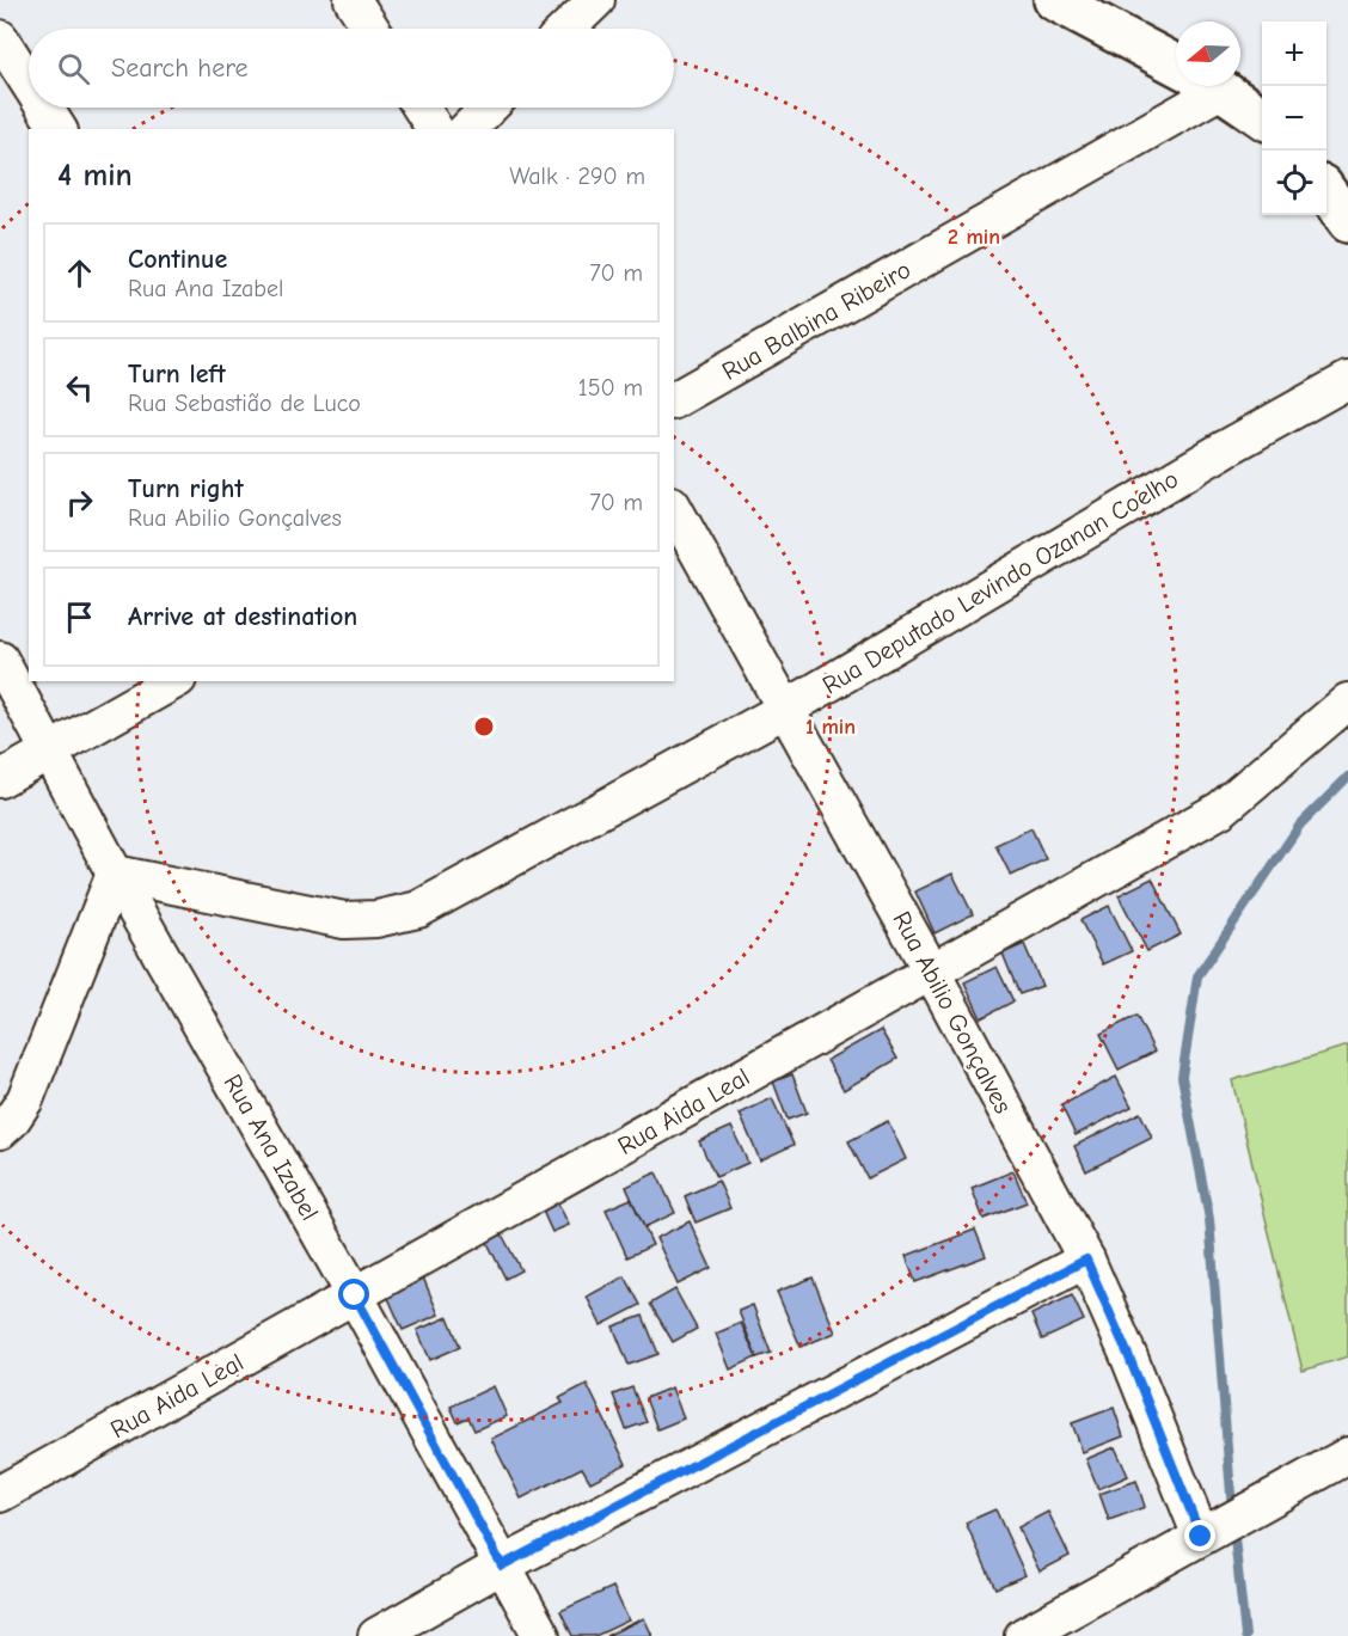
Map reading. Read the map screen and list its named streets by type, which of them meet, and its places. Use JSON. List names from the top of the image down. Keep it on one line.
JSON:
{"streets":{"street":["Rua Balbina Ribeiro","Rua Deputado Levindo Ozanan Coelho","Rua Abilio Gonçalves","Rua Aida Leal","Rua Ana Izabel"]},"crossings":[["Rua Deputado Levindo Ozanan Coelho","Rua Abilio Gonçalves"],["Rua Deputado Levindo Ozanan Coelho","Rua Ana Izabel"],["Rua Abilio Gonçalves","Rua Aida Leal"],["Rua Aida Leal","Rua Ana Izabel"]],"north":"left","page":{"map_buttons":["+","−"],"search":"Search here","heading":["4 min","Walk · 290 m"],"list":[["Continue","Rua Ana Izabel","70 m"],["Turn left","Rua Sebastião de Luco","150 m"],["Turn right","Rua Abilio Gonçalves","70 m"],"Arrive at destination"]},"rings":["2 min","1 min"]}
